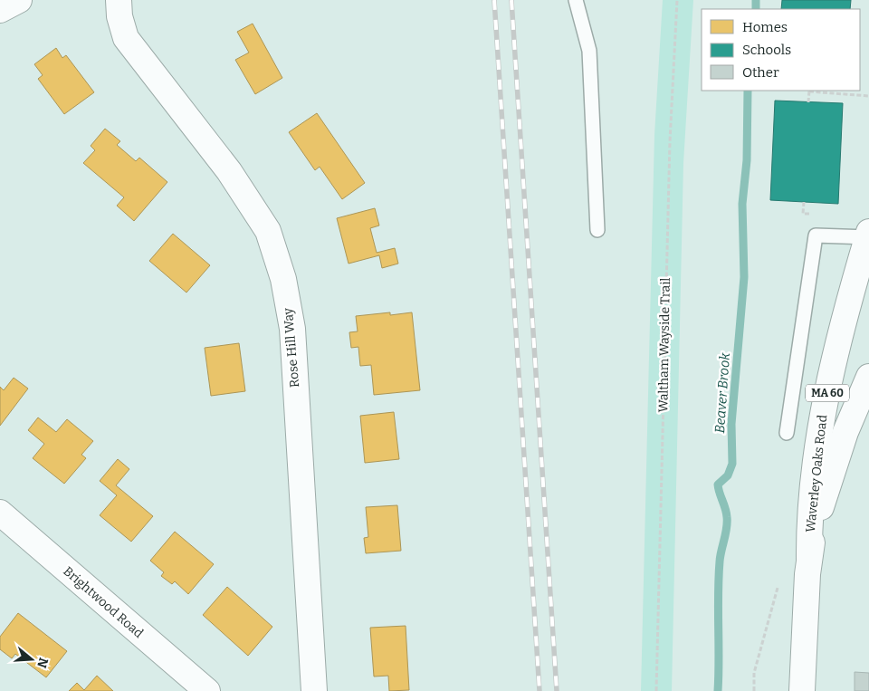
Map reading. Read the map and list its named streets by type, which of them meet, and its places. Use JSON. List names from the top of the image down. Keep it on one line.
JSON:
{"streets":{"street":["Rose Hill Way","MA 60","Waverley Oaks Road","Brightwood Road"],"path":["Waltham Wayside Trail"]},"water":["Beaver Brook"],"legend":["Homes","Schools","Other"],"north":"right"}
